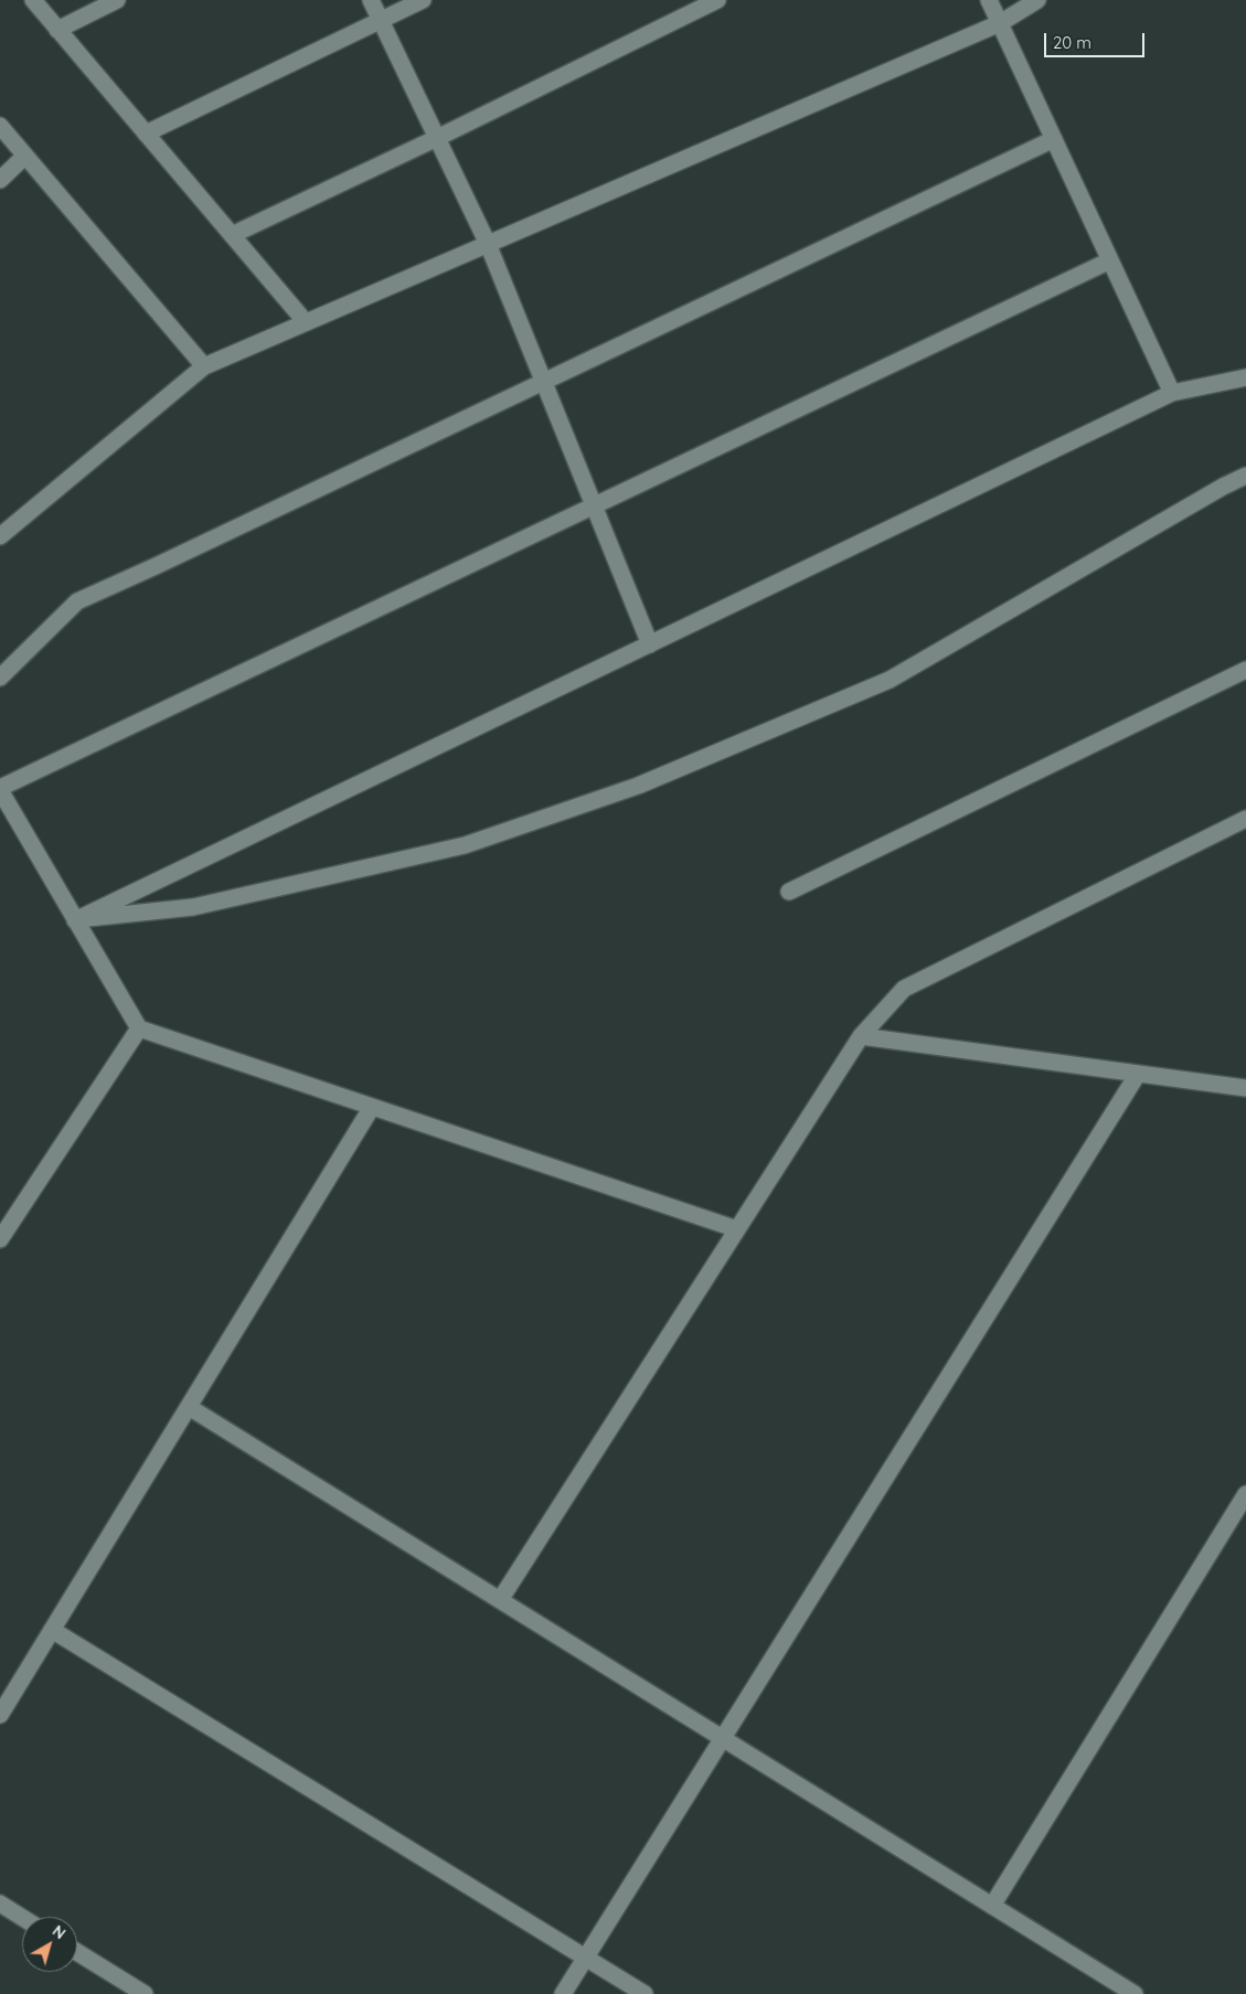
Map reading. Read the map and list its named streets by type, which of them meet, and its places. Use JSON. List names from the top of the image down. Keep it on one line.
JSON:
{"scale_bar":"20 m","north":"top right"}
